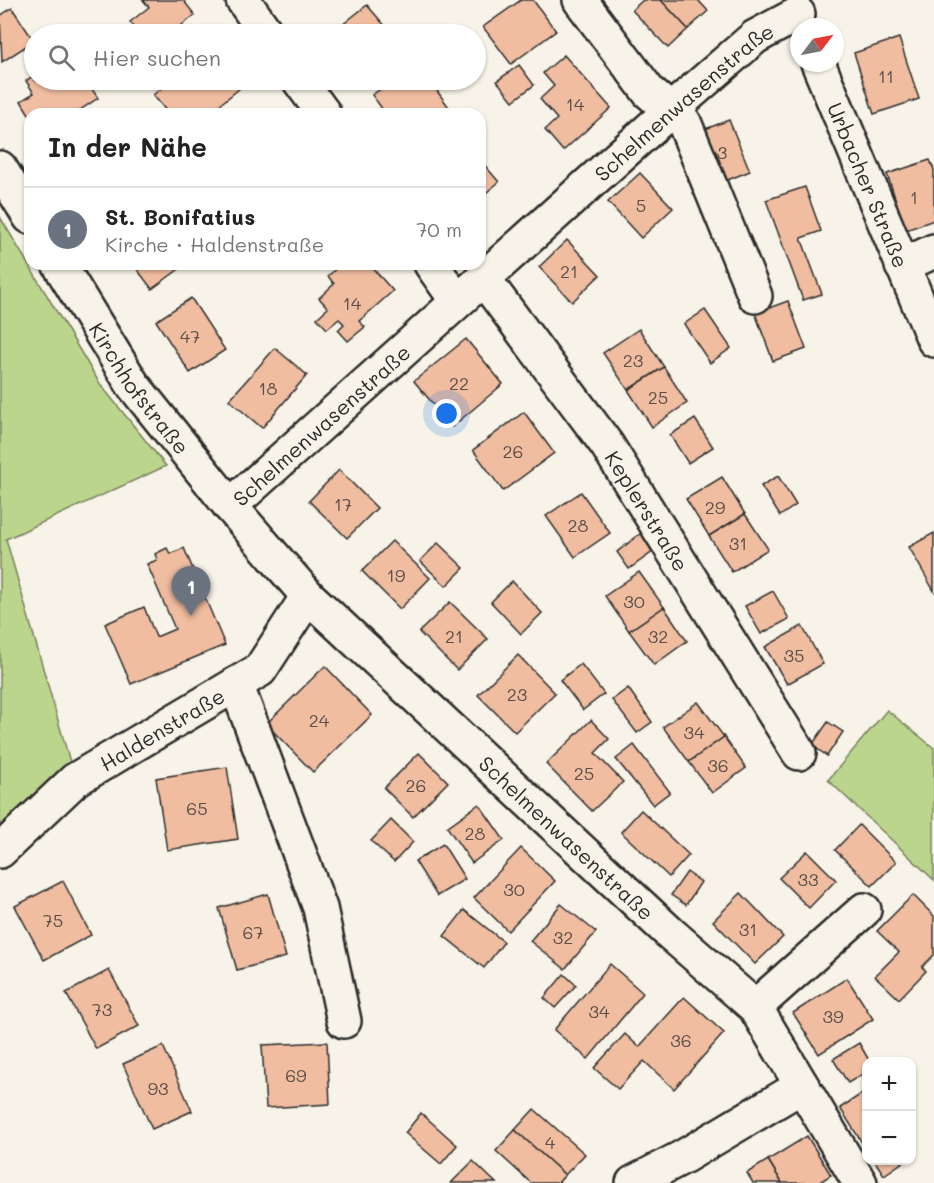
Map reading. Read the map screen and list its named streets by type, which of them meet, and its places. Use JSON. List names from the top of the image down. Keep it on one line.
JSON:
{"streets":{"street":["Schelmenwasenstraße","Urbacher Straße","Kirchhofstraße","Keplerstraße","Haldenstraße"]},"crossings":[["Schelmenwasenstraße","Kirchhofstraße"],["Schelmenwasenstraße","Keplerstraße"],["Schelmenwasenstraße","Haldenstraße"]],"house_numbers":["11","14","3","1","5","21","14","47","23","22","18","25","26","17","29","28","31","19","30","21","32","35","23","24","34","36","25","26","65","28","33","30","75","31","67","32","73","34","39","36","69","93","4"],"north":"top right","page":{"search":"Hier suchen","heading":"In der Nähe","list":[{"mark":"1","name":"St. Bonifatius","note":"Kirche · Haldenstraße","value":"70 m"}],"pins":"1","map_buttons":["+","−"]}}
